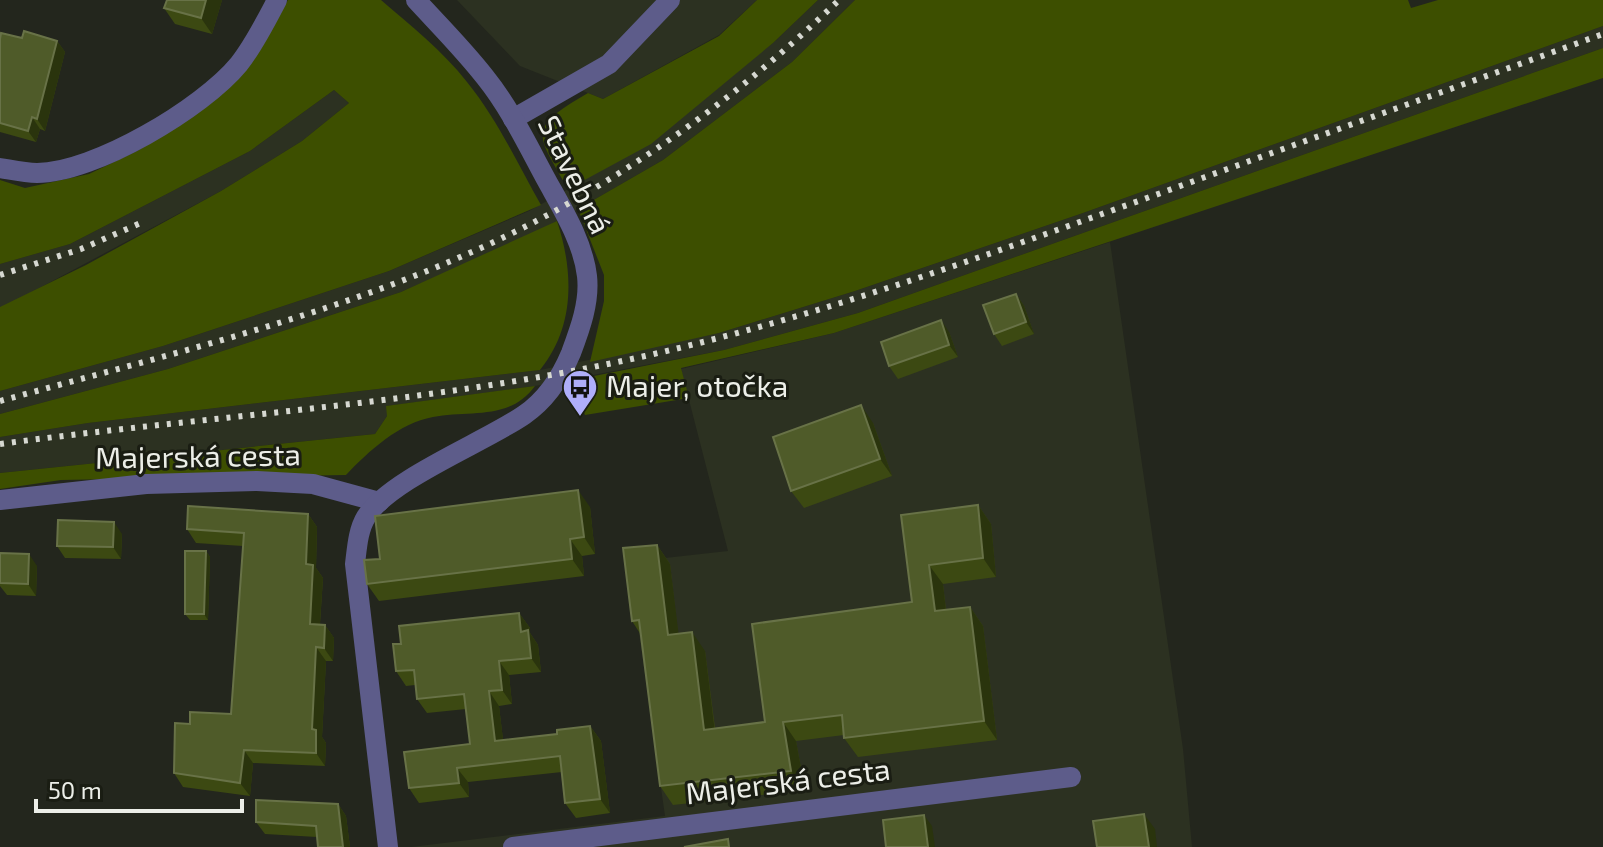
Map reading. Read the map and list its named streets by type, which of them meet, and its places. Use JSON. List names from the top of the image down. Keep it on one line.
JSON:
{"streets":{"street":["Stavebná","Majerská cesta"]},"crossings":[["Stavebná","Majerská cesta"]],"places":{"bus stop":["Majer, otočka"]},"scale_bar":"50 m"}
